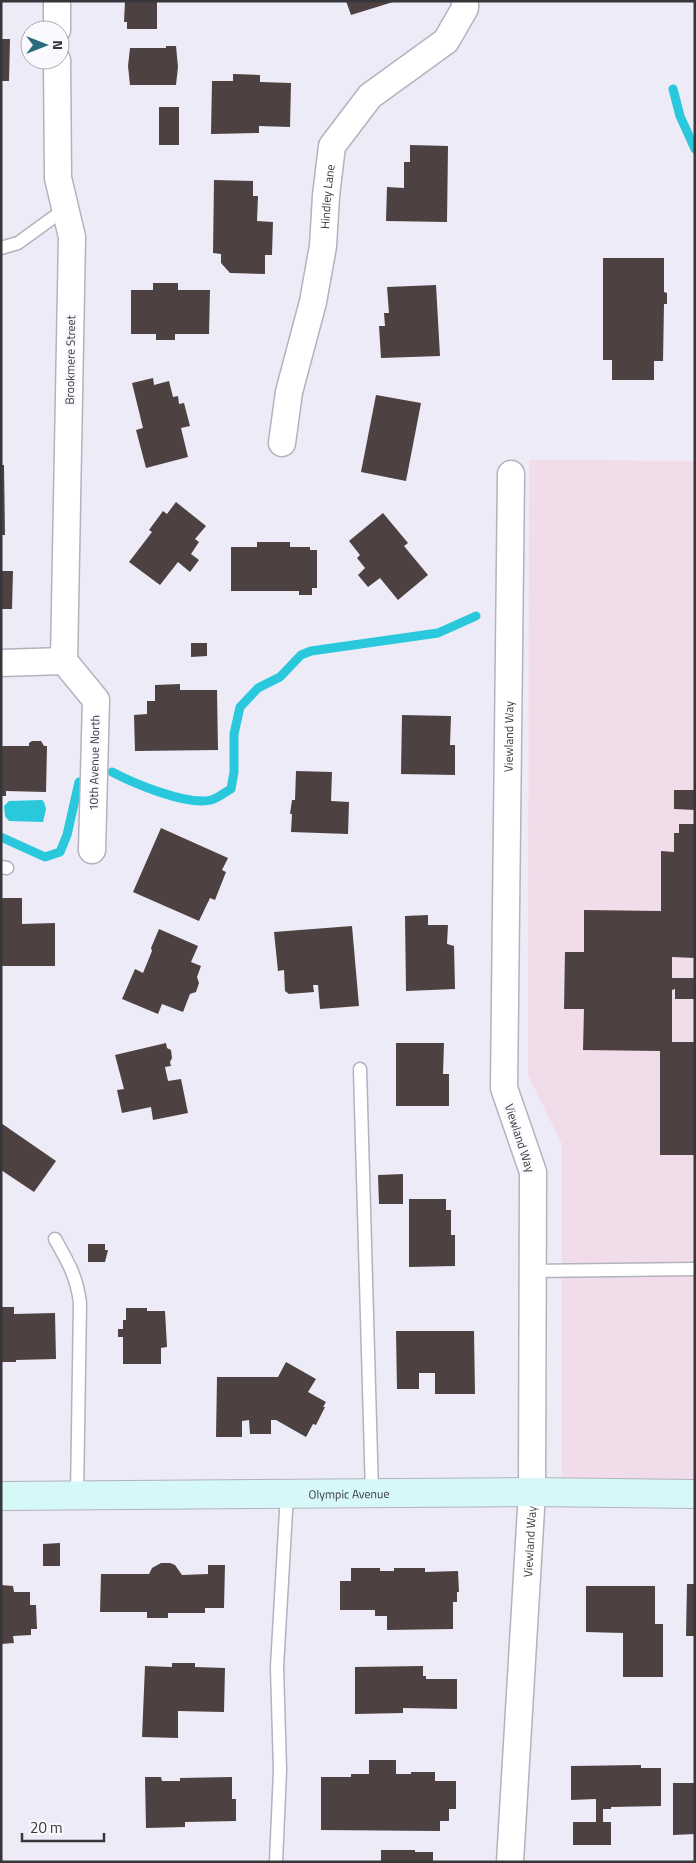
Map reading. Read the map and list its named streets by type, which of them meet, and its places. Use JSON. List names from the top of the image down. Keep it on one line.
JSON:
{"streets":{"street":["Hindley Lane","Brookmere Street","Viewland Way","10th Avenue North","Olympic Avenue"]},"crossings":[["Brookmere Street","10th Avenue North"],["Viewland Way","Olympic Avenue"]],"scale_bar":"20 m","north":"right"}
